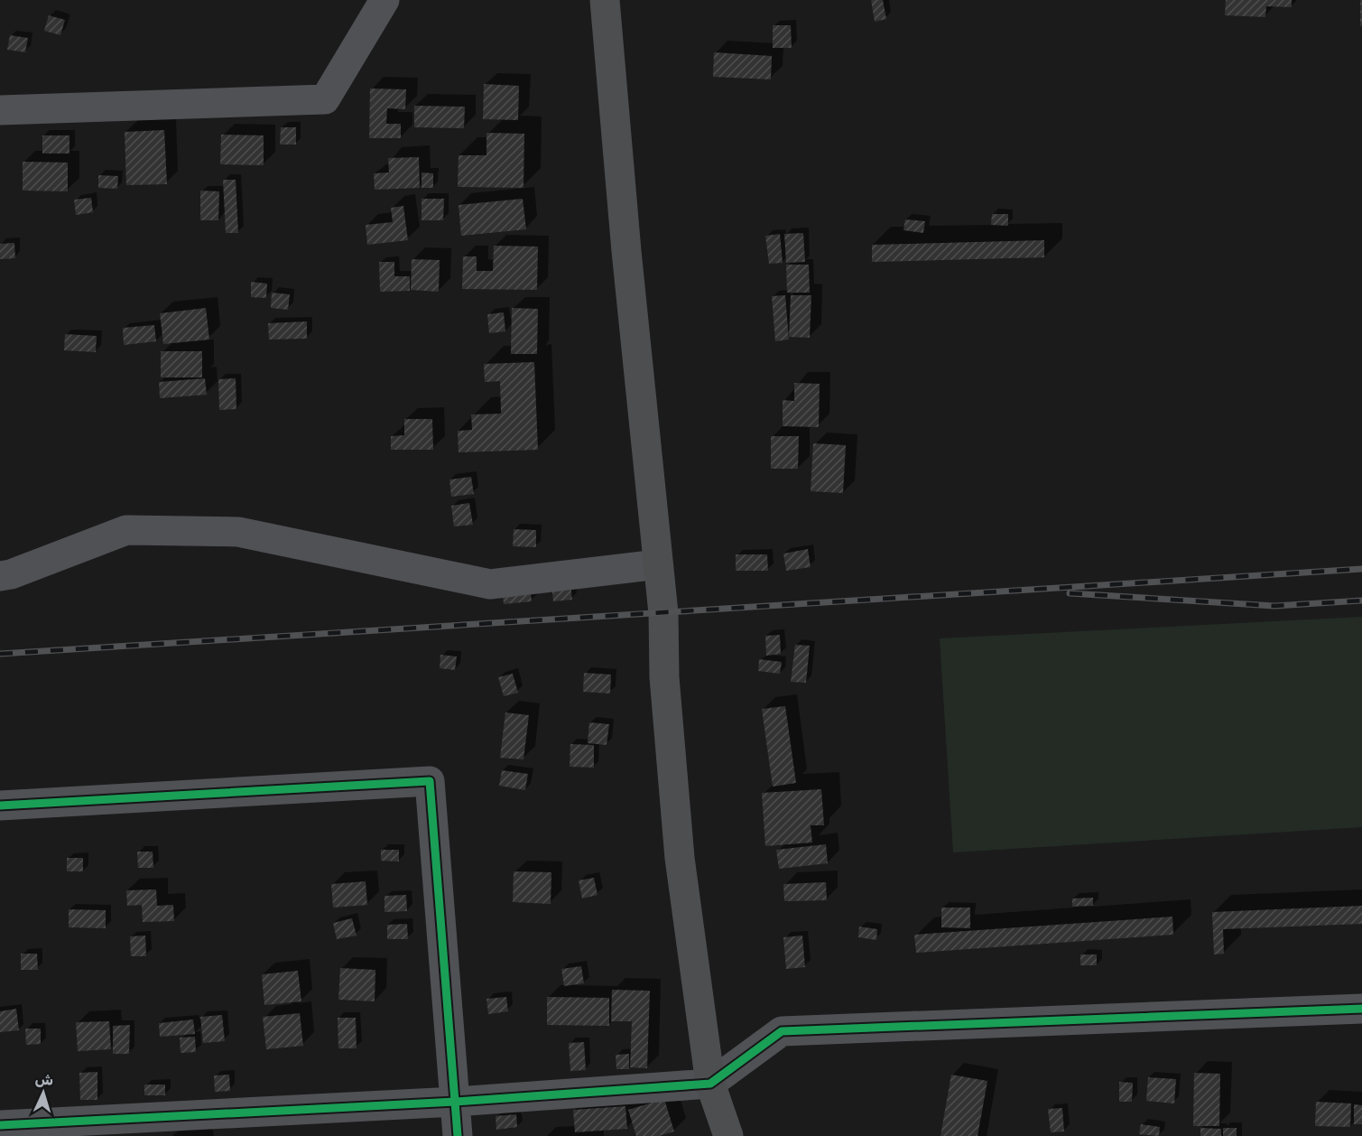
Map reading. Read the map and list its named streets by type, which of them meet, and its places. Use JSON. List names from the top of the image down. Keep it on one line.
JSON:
{"north":"top"}
